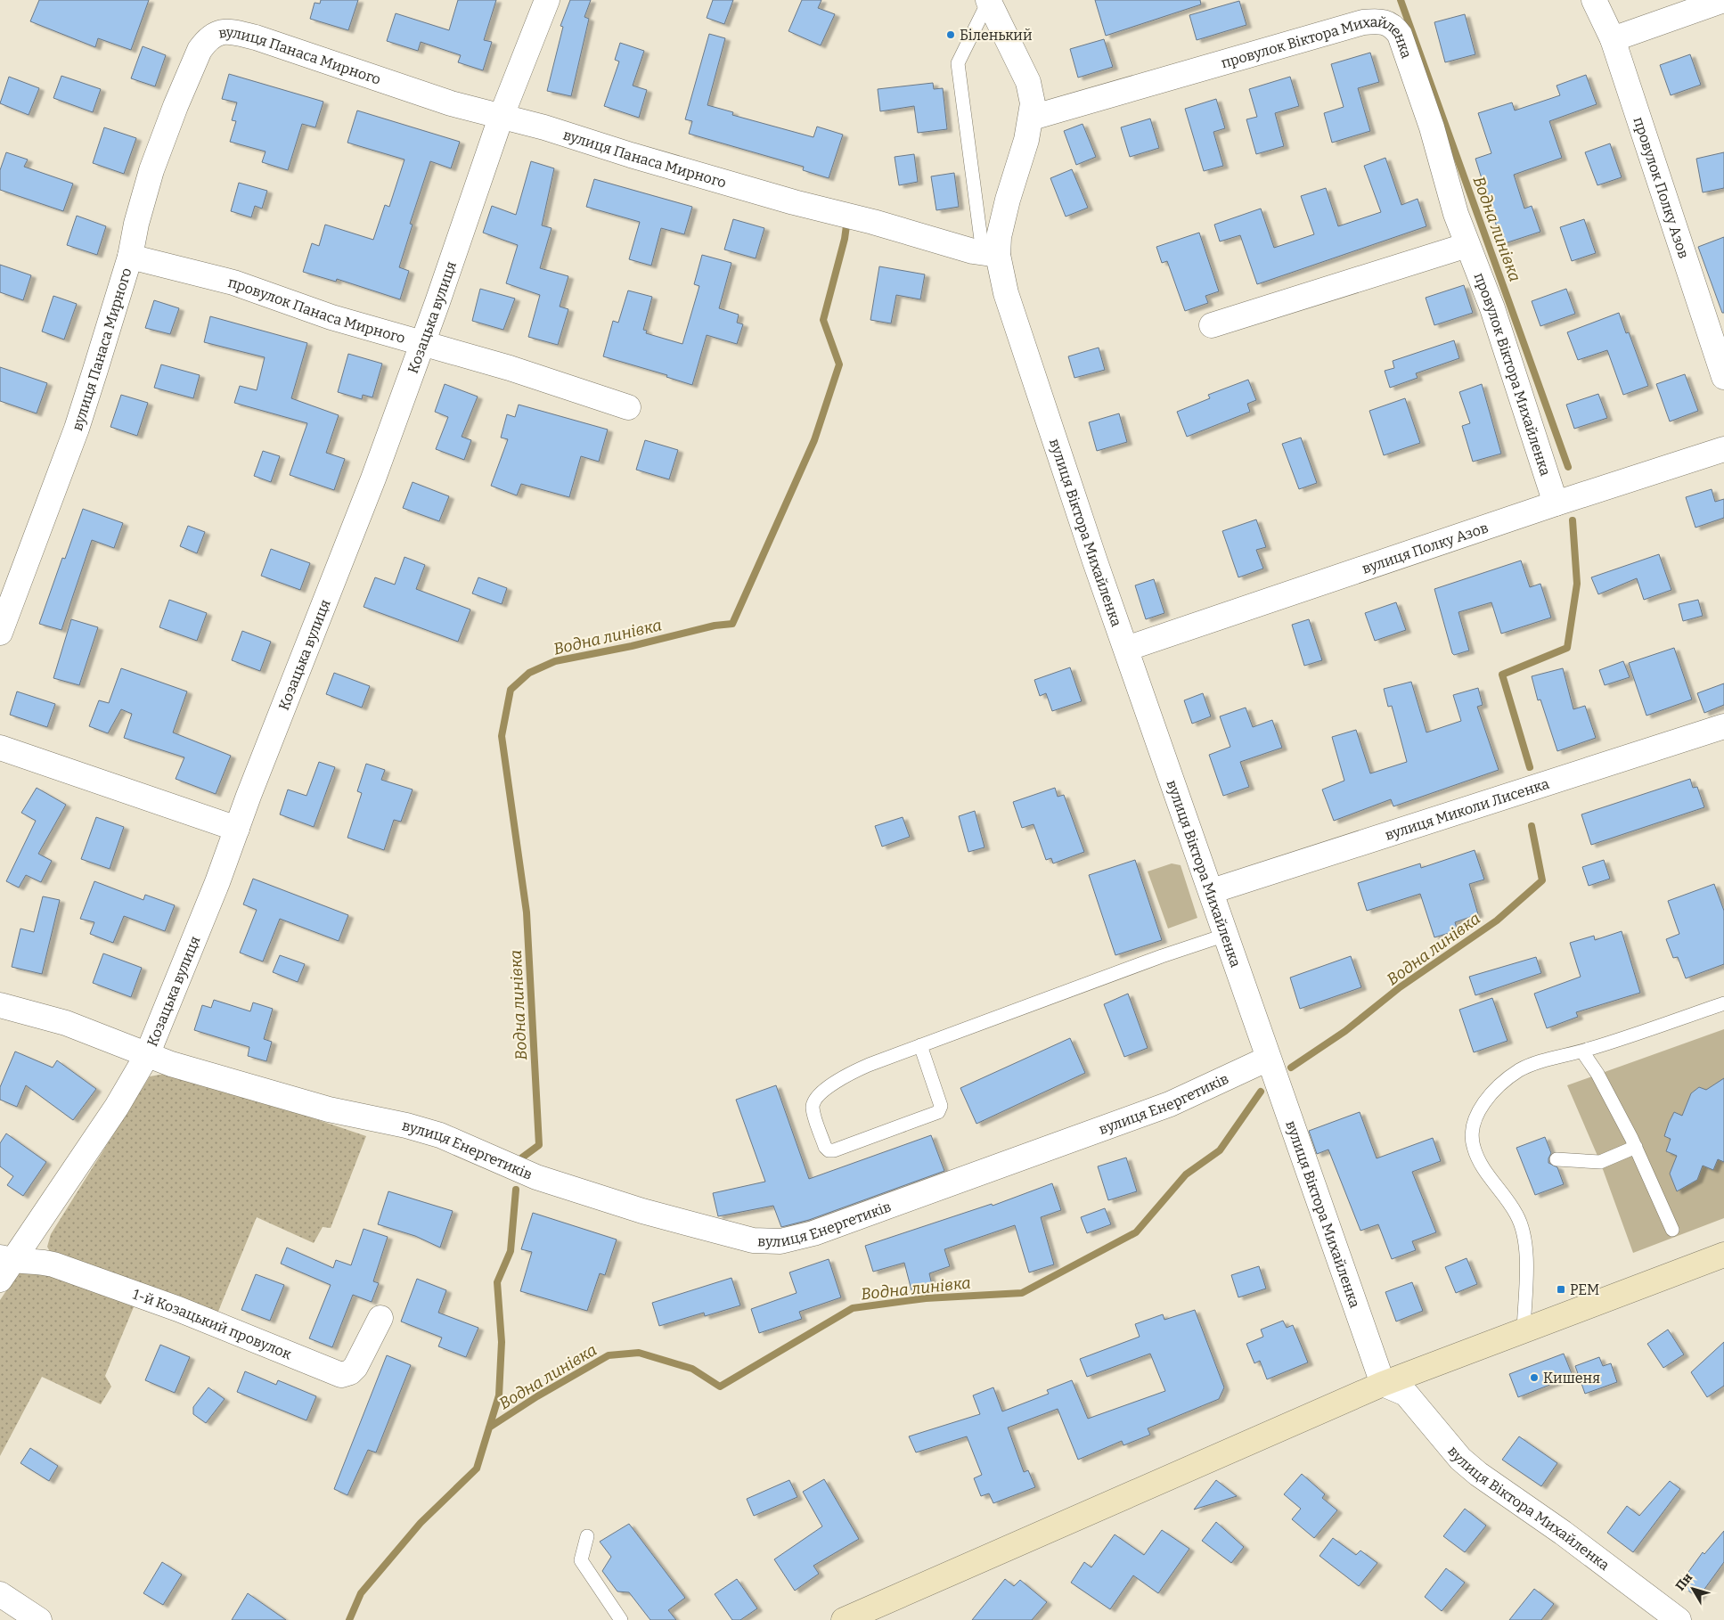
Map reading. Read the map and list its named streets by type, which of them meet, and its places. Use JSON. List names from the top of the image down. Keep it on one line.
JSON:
{"streets":{"street":["вулиця Панаса Мирного","провулок Віктора Михайленка","провулок Полку Азов","провулок Панаса Мирного","Козацька вулиця","вулиця Віктора Михайленка","вулиця Полку Азов","вулиця Миколи Лисенка","вулиця Енергетиків","1-й Козацький провулок"]},"crossings":[["вулиця Панаса Мирного","провулок Панаса Мирного"],["вулиця Панаса Мирного","Козацька вулиця"],["вулиця Панаса Мирного","вулиця Віктора Михайленка"],["провулок Віктора Михайленка","вулиця Віктора Михайленка"],["провулок Віктора Михайленка","вулиця Полку Азов"],["провулок Панаса Мирного","Козацька вулиця"],["Козацька вулиця","вулиця Енергетиків"],["Козацька вулиця","1-й Козацький провулок"],["вулиця Віктора Михайленка","вулиця Полку Азов"],["вулиця Віктора Михайленка","вулиця Миколи Лисенка"],["вулиця Віктора Михайленка","вулиця Енергетиків"]],"water":["Водна линівка"],"places":{"other":["Біленький","Кишеня"],"transit":["РЕМ"]},"north":"top left"}
